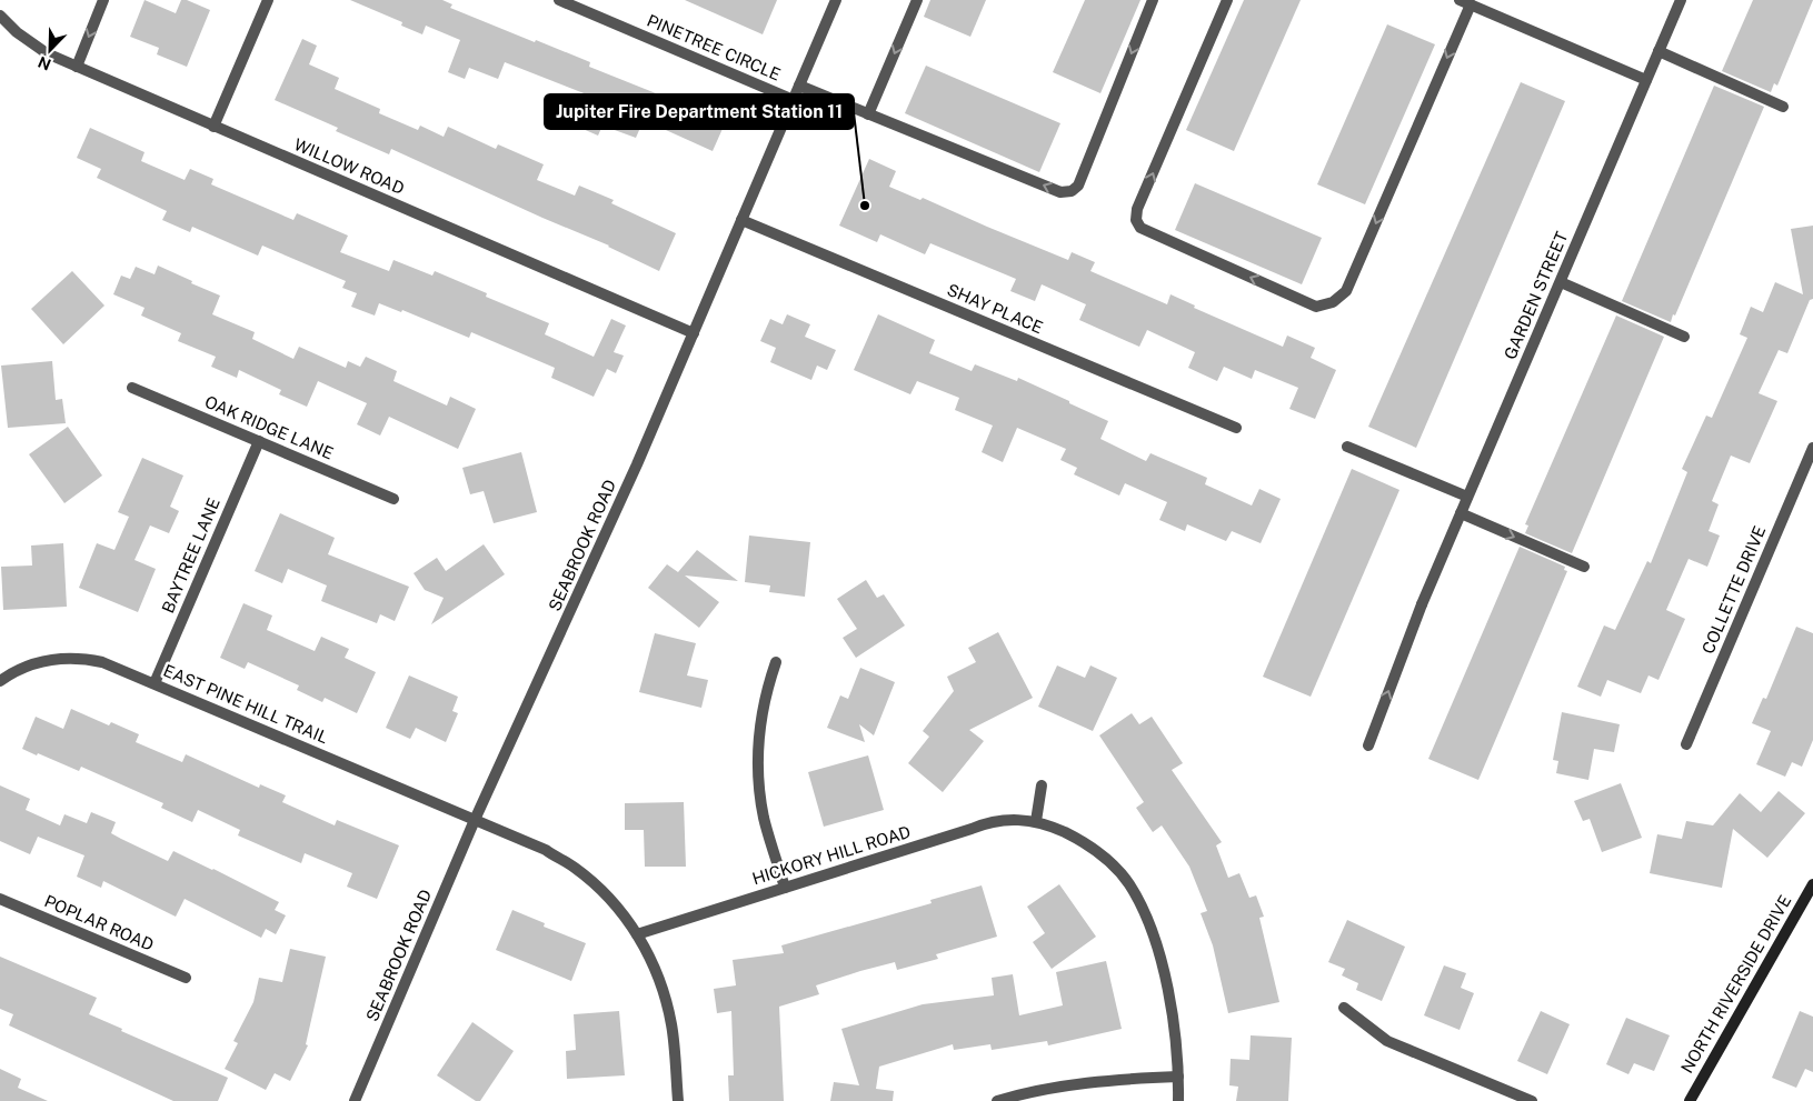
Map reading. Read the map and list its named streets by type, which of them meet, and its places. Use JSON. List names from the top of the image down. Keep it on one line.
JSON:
{"streets":{"street":["PINETREE CIRCLE","WILLOW ROAD","GARDEN STREET","SHAY PLACE","OAK RIDGE LANE","SEABROOK ROAD","BAYTREE LANE","COLLETTE DRIVE","EAST PINE HILL TRAIL","HICKORY HILL ROAD","POPLAR ROAD","NORTH RIVERSIDE DRIVE"]},"crossings":[["PINETREE CIRCLE","SEABROOK ROAD"],["WILLOW ROAD","SEABROOK ROAD"],["SHAY PLACE","SEABROOK ROAD"],["OAK RIDGE LANE","BAYTREE LANE"],["SEABROOK ROAD","EAST PINE HILL TRAIL"],["BAYTREE LANE","EAST PINE HILL TRAIL"],["EAST PINE HILL TRAIL","HICKORY HILL ROAD"]],"places":["Jupiter Fire Department Station 11"],"north":"bottom left"}
